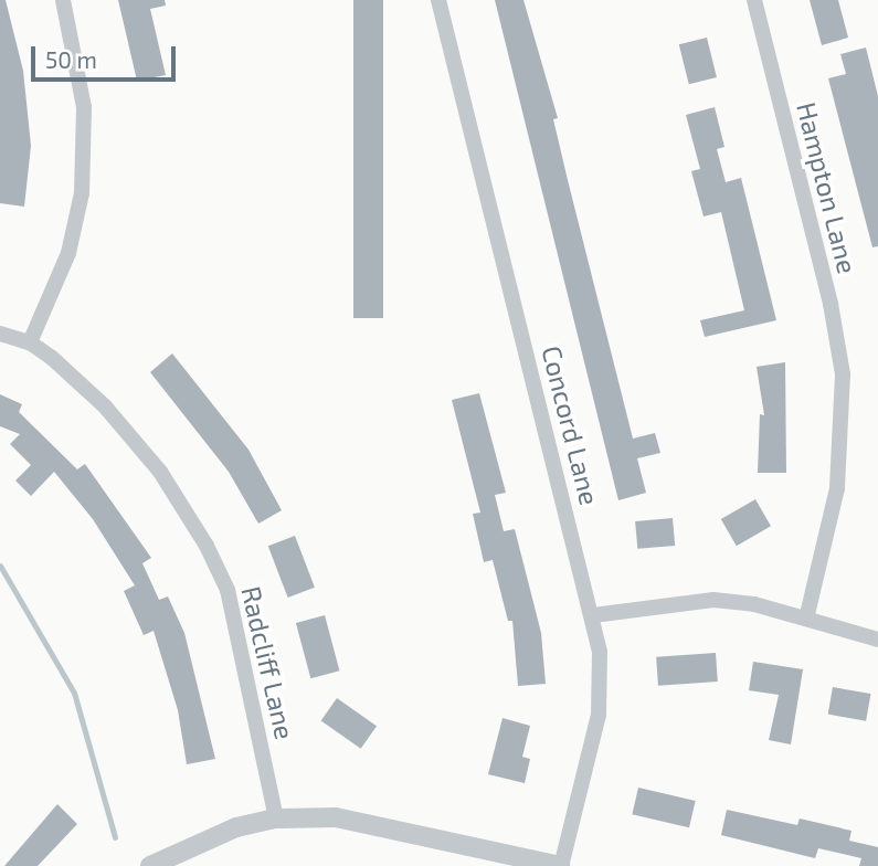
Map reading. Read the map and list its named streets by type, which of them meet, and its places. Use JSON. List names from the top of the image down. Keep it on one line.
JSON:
{"streets":{"street":["Hampton Lane","Concord Lane","Radcliff Lane"]},"scale_bar":"50 m"}
